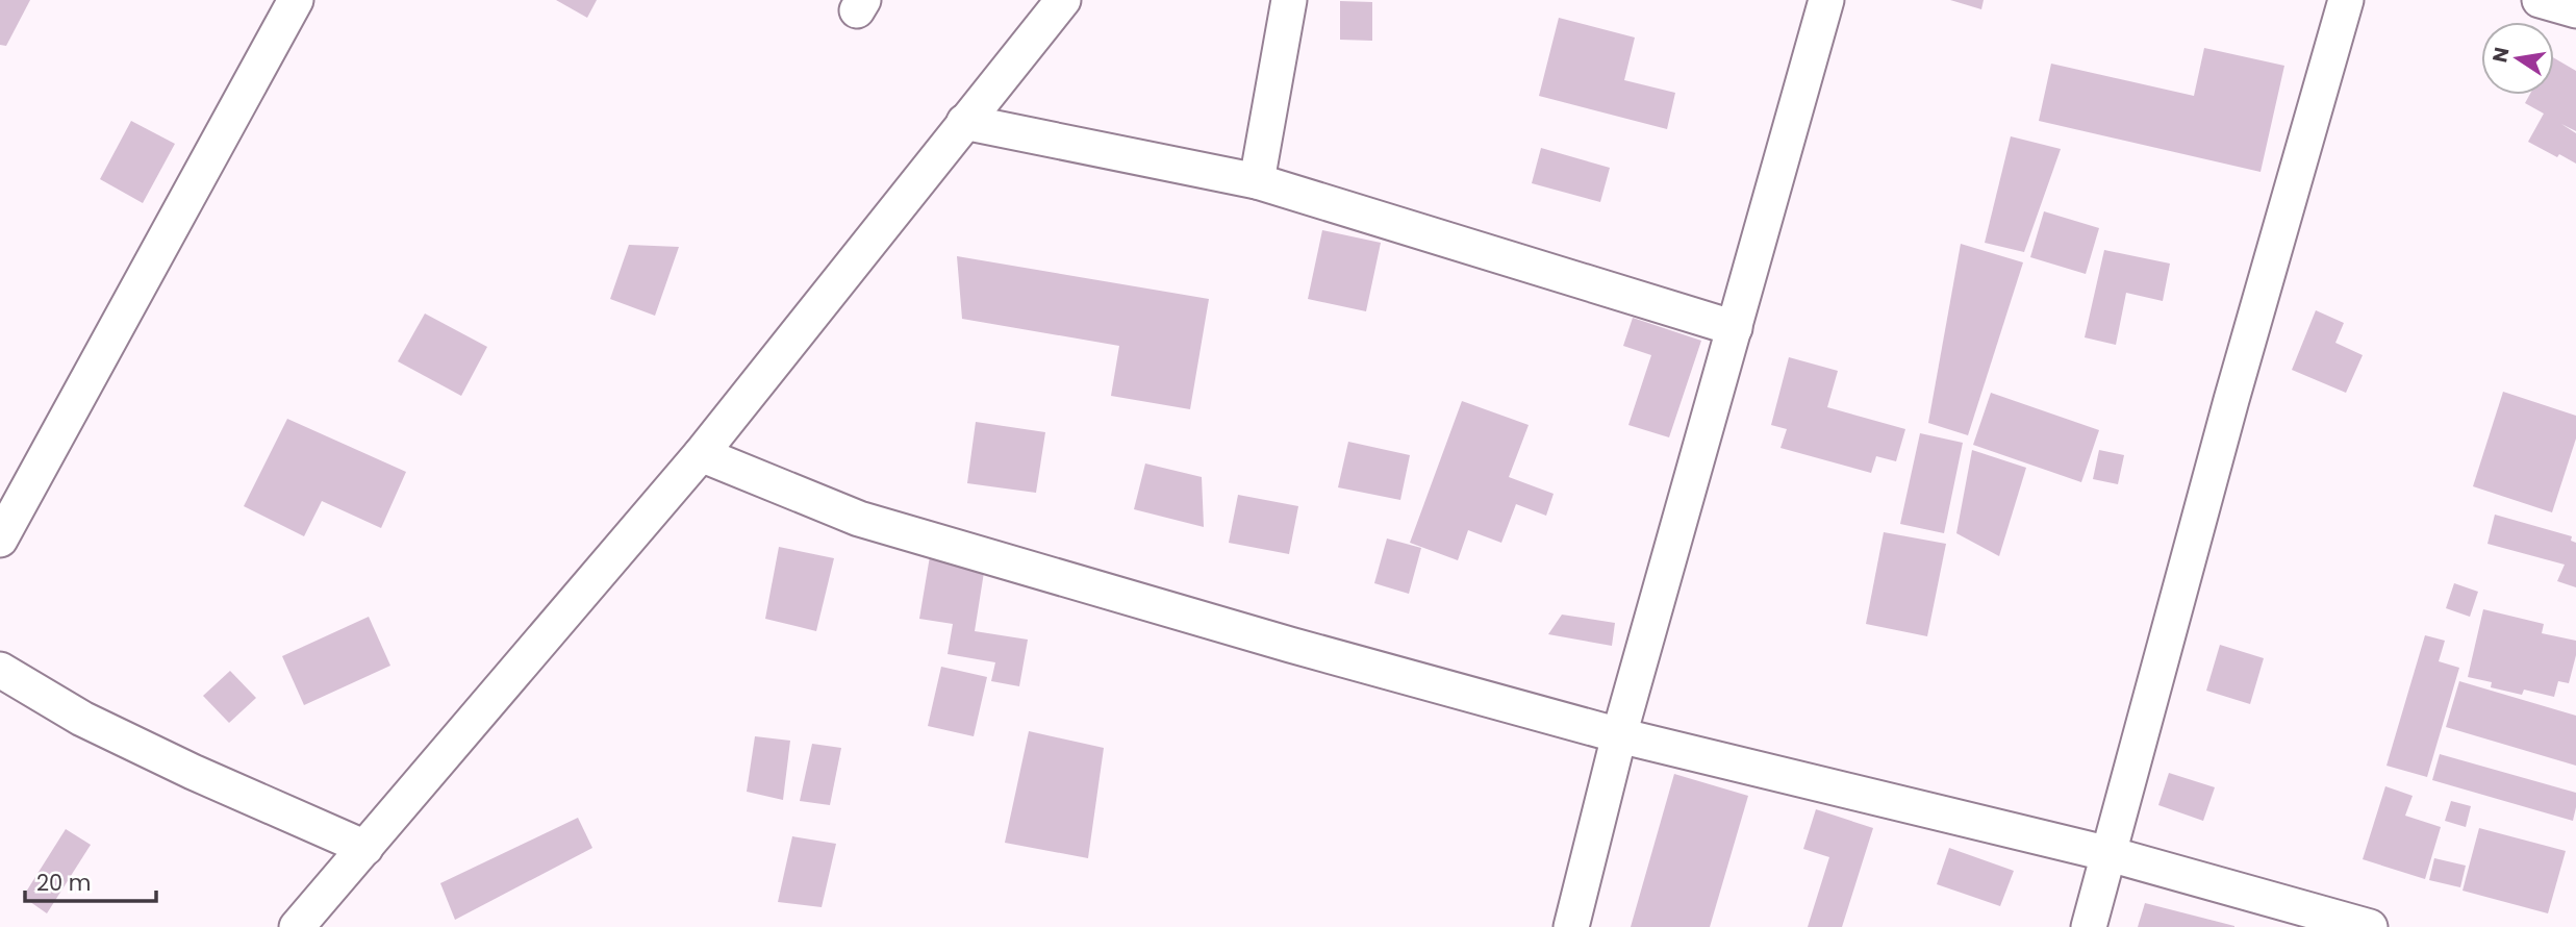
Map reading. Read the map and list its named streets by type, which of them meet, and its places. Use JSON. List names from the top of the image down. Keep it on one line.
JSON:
{"scale_bar":"20 m","north":"left"}
